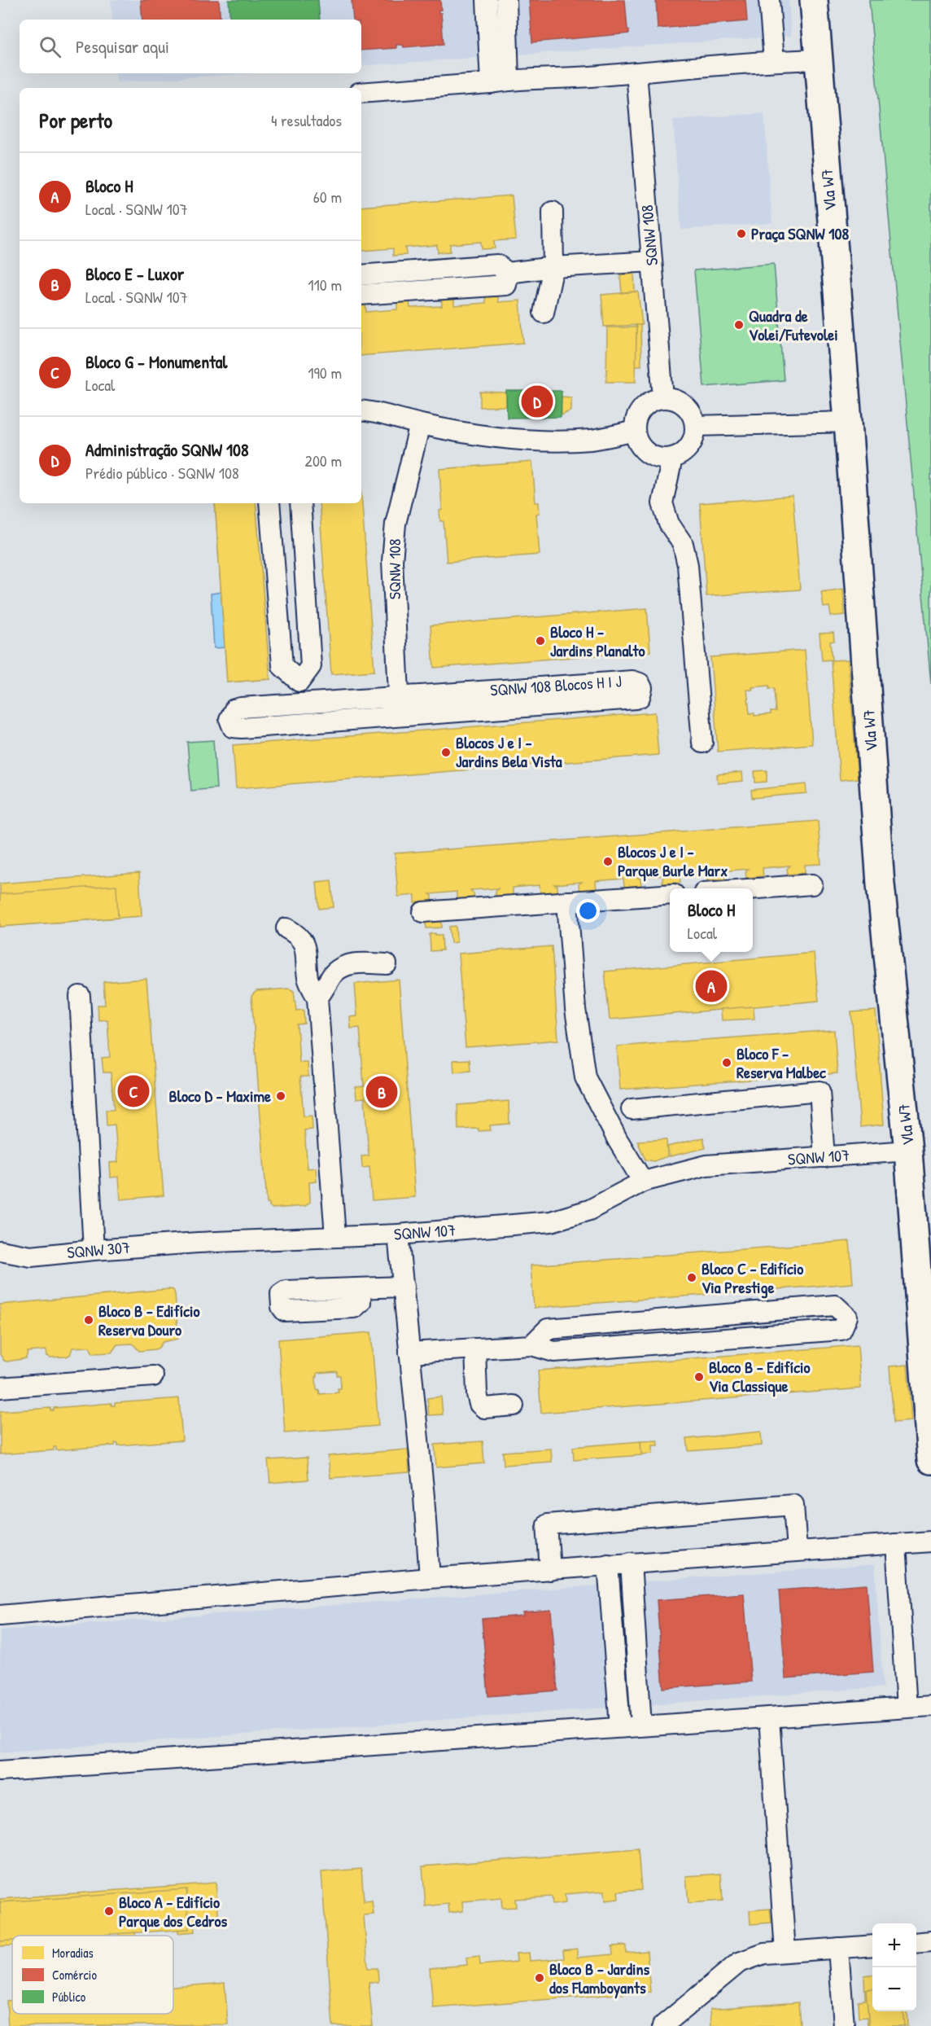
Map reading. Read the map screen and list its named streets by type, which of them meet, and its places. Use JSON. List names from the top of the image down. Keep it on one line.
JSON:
{"streets":{"main road":["Vla W7"],"street":["SQNW 108","SQNW 108 Blocos H I J","SQNW 107","SQNW 307"]},"crossings":[["Vla W7","SQNW 107"],["SQNW 108","SQNW 108 Blocos H I J"],["SQNW 107","SQNW 307"]],"places":["Praça SQNW 108","Quadra de Volei/Futevolei","Bloco H - Jardins Planalto","Blocos J e I - Jardins Bela Vista","Blocos J e I - Parque Burle Marx","Bloco F - Reserva Malbec","Bloco D - Maxime","Bloco C - Edifício Via Prestige","Bloco B - Edifício Reserva Douro","Bloco B - Edifício Via Classique","Bloco A - Edifício Parque dos Cedros","Bloco B - Jardins dos Flamboyants"],"legend":["Moradias","Comércio","Público"],"page":{"search":"Pesquisar aqui","heading":["Por perto","4 resultados"],"list":[{"mark":"A","name":"Bloco H","note":"Local · SQNW 107","value":"60 m"},{"mark":"B","name":"Bloco E - Luxor","note":"Local · SQNW 107","value":"110 m"},{"mark":"C","name":"Bloco G - Monumental","note":"Local","value":"190 m"},{"mark":"D","name":"Administração SQNW 108","note":"Prédio público · SQNW 108","value":"200 m"}],"pins":["D","A","C","B"],"popup":["Bloco H","Local"],"map_buttons":["+","−"]}}
